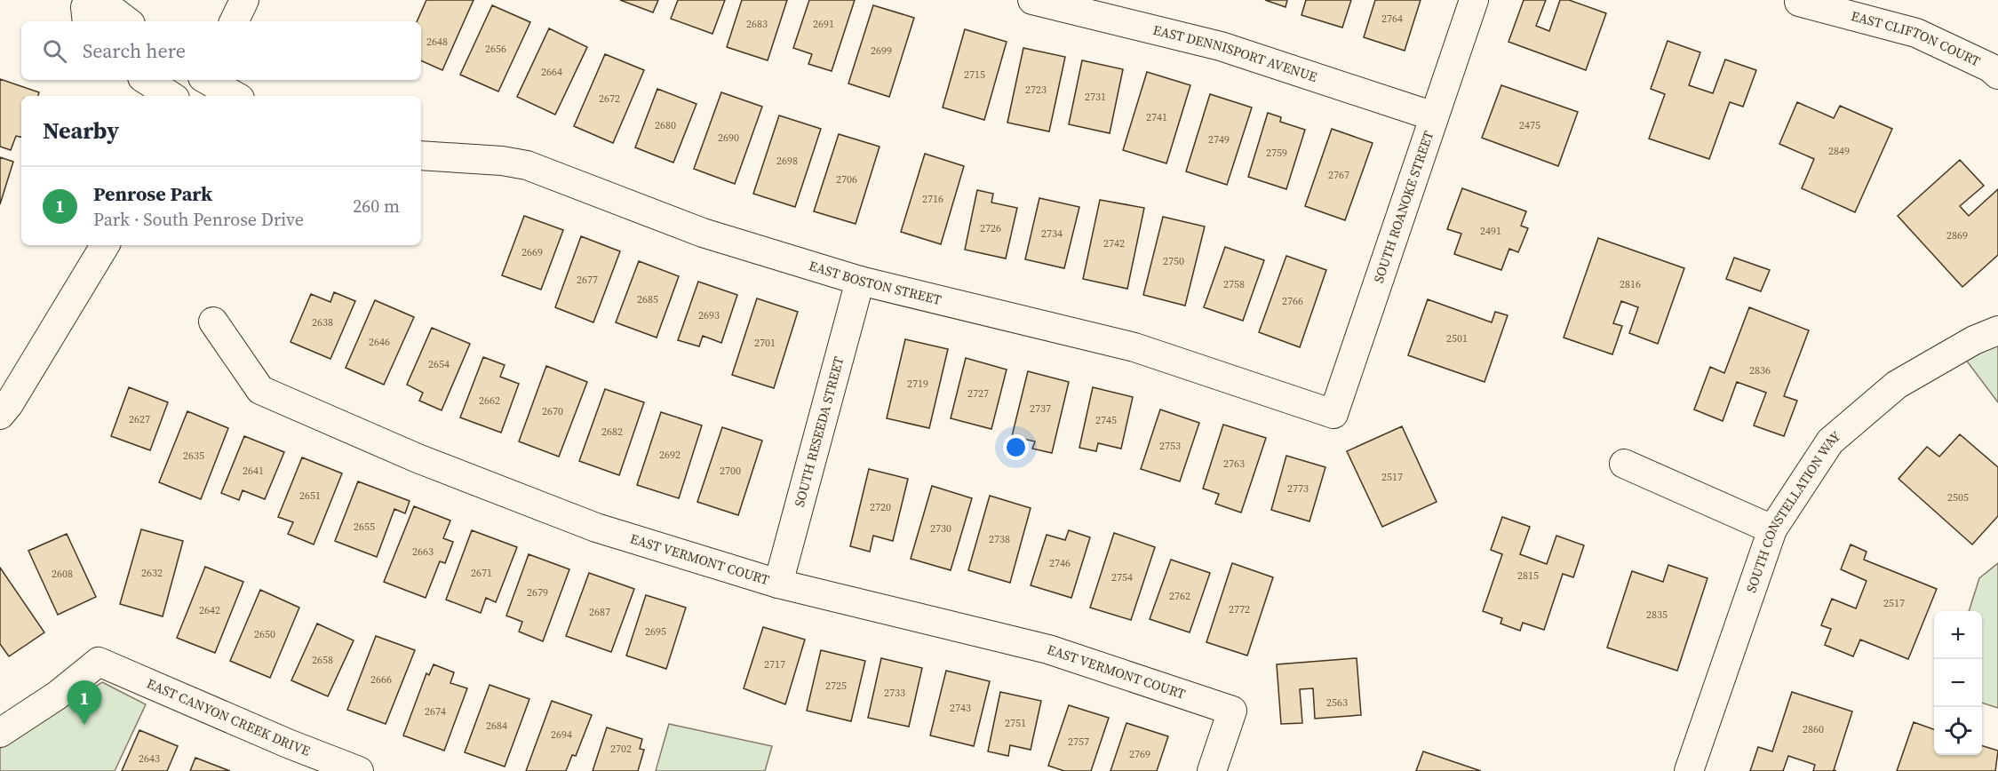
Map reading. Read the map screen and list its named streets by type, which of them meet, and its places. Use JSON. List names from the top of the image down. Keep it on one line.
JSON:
{"streets":{"street":["EAST CLIFTON COURT","EAST DENNISPORT AVENUE","SOUTH ROANOKE STREET","EAST BOSTON STREET","SOUTH RESEEDA STREET","SOUTH CONSTELLATION WAY","EAST VERMONT COURT","EAST CANYON CREEK DRIVE"]},"crossings":[["EAST DENNISPORT AVENUE","SOUTH ROANOKE STREET"],["SOUTH ROANOKE STREET","EAST BOSTON STREET"],["EAST BOSTON STREET","SOUTH RESEEDA STREET"],["SOUTH RESEEDA STREET","EAST VERMONT COURT"]],"house_numbers":["2764","2683","2691","2648","2656","2699","2664","2715","2723","2731","2672","2741","2680","2475","2690","2749","2849","2759","2698","2767","2706","2716","2726","2491","2734","2869","2742","2669","2750","2677","2758","2816","2685","2766","2693","2638","2501","2646","2701","2654","2836","2719","2727","2662","2737","2670","2627","2745","2682","2753","2692","2635","2763","2641","2700","2517","2773","2651","2505","2720","2655","2730","2738","2663","2746","2632","2671","2608","2815","2754","2679","2762","2517","2772","2642","2687","2835","2695","2650","2658","2717","2666","2725","2733","2563","2743","2674","2751","2684","2860","2694","2757","2702","2769","2643"],"page":{"search":"Search here","heading":"Nearby","list":[{"mark":"1","name":"Penrose Park","note":"Park · South Penrose Drive","value":"260 m"}],"map_buttons":["+","−"],"pins":"1"}}
